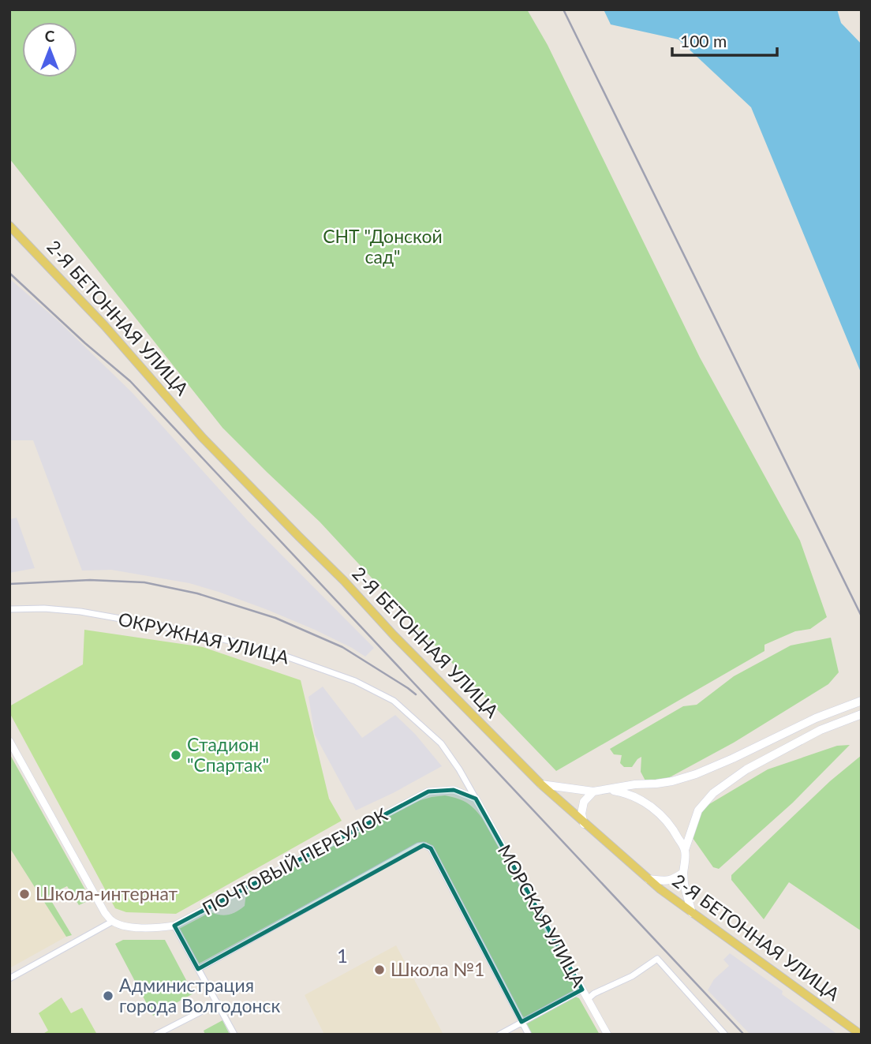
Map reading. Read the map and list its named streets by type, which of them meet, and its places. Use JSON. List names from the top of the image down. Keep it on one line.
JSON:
{"streets":{"main road":["2-Я БЕТОННАЯ УЛИЦА"],"street":["ОКРУЖНАЯ УЛИЦА","ПОЧТОВЫЙ ПЕРЕУЛОК","МОРСКАЯ УЛИЦА"]},"crossings":[["ОКРУЖНАЯ УЛИЦА","ПОЧТОВЫЙ ПЕРЕУЛОК"],["ОКРУЖНАЯ УЛИЦА","МОРСКАЯ УЛИЦА"],["ПОЧТОВЫЙ ПЕРЕУЛОК","МОРСКАЯ УЛИЦА"]],"districts":["1"],"parks":["СНТ \"Донской сад\""],"places":["Стадион \"Спартак\"","Школа-интернат","Школа №1","Администрация города Волгодонск"],"scale_bar":"100 m","north":"top"}
